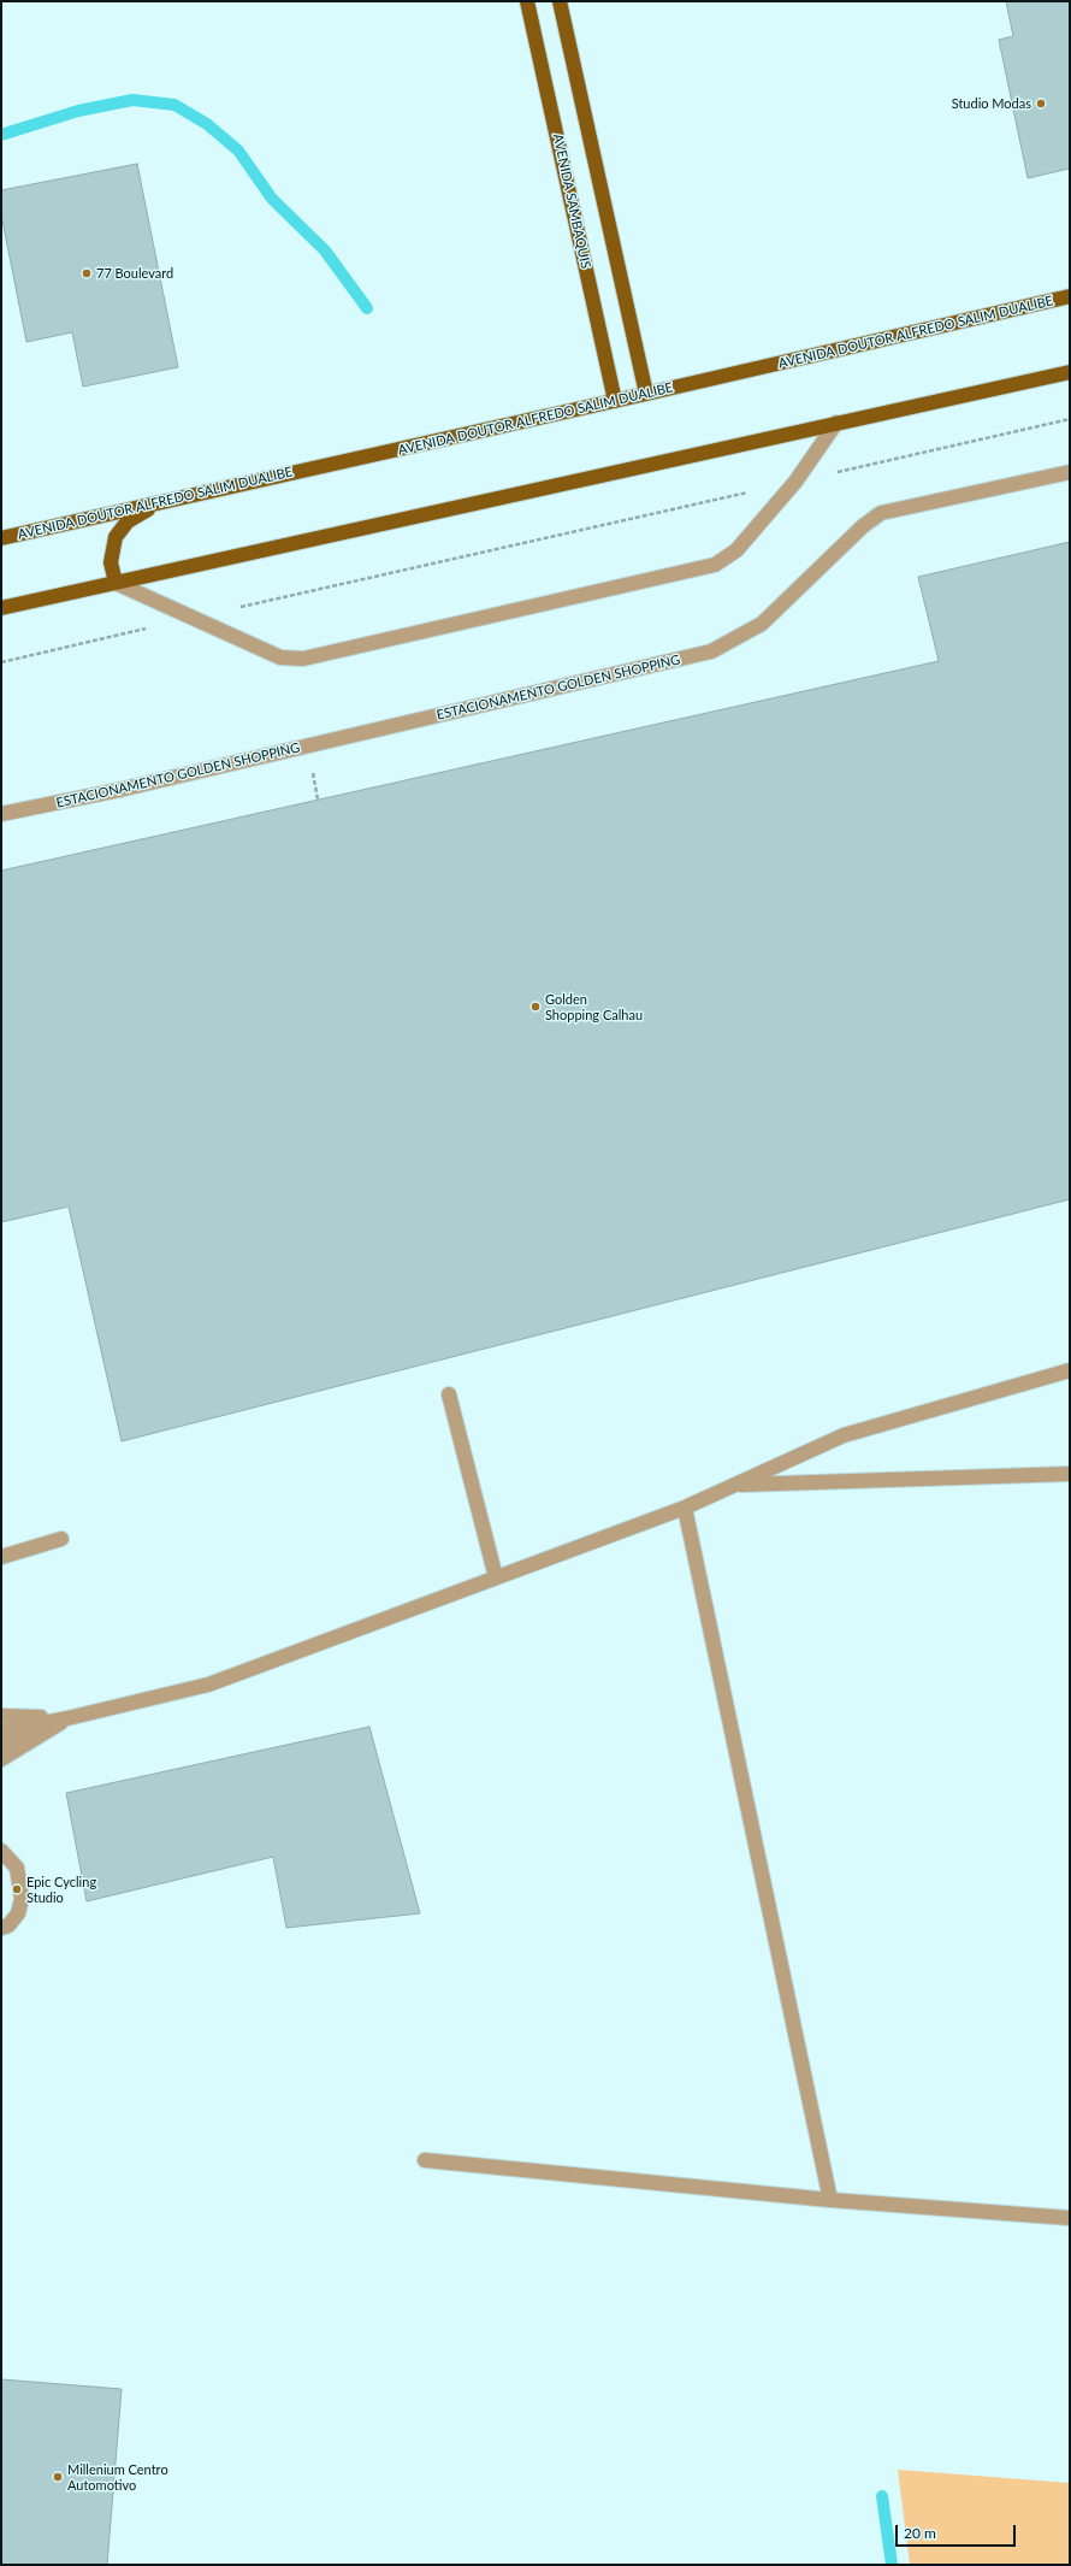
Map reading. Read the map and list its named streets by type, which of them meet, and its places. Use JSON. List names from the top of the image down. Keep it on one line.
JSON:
{"streets":{"main road":["AVENIDA SAMBAQUIS","AVENIDA DOUTOR ALFREDO SALIM DUALIBE"],"street":["ESTACIONAMENTO GOLDEN SHOPPING"]},"crossings":[["AVENIDA SAMBAQUIS","AVENIDA DOUTOR ALFREDO SALIM DUALIBE"]],"places":["Studio Modas","77 Boulevard","Golden Shopping Calhau","Epic Cycling Studio","Millenium Centro Automotivo"],"scale_bar":"20 m"}
